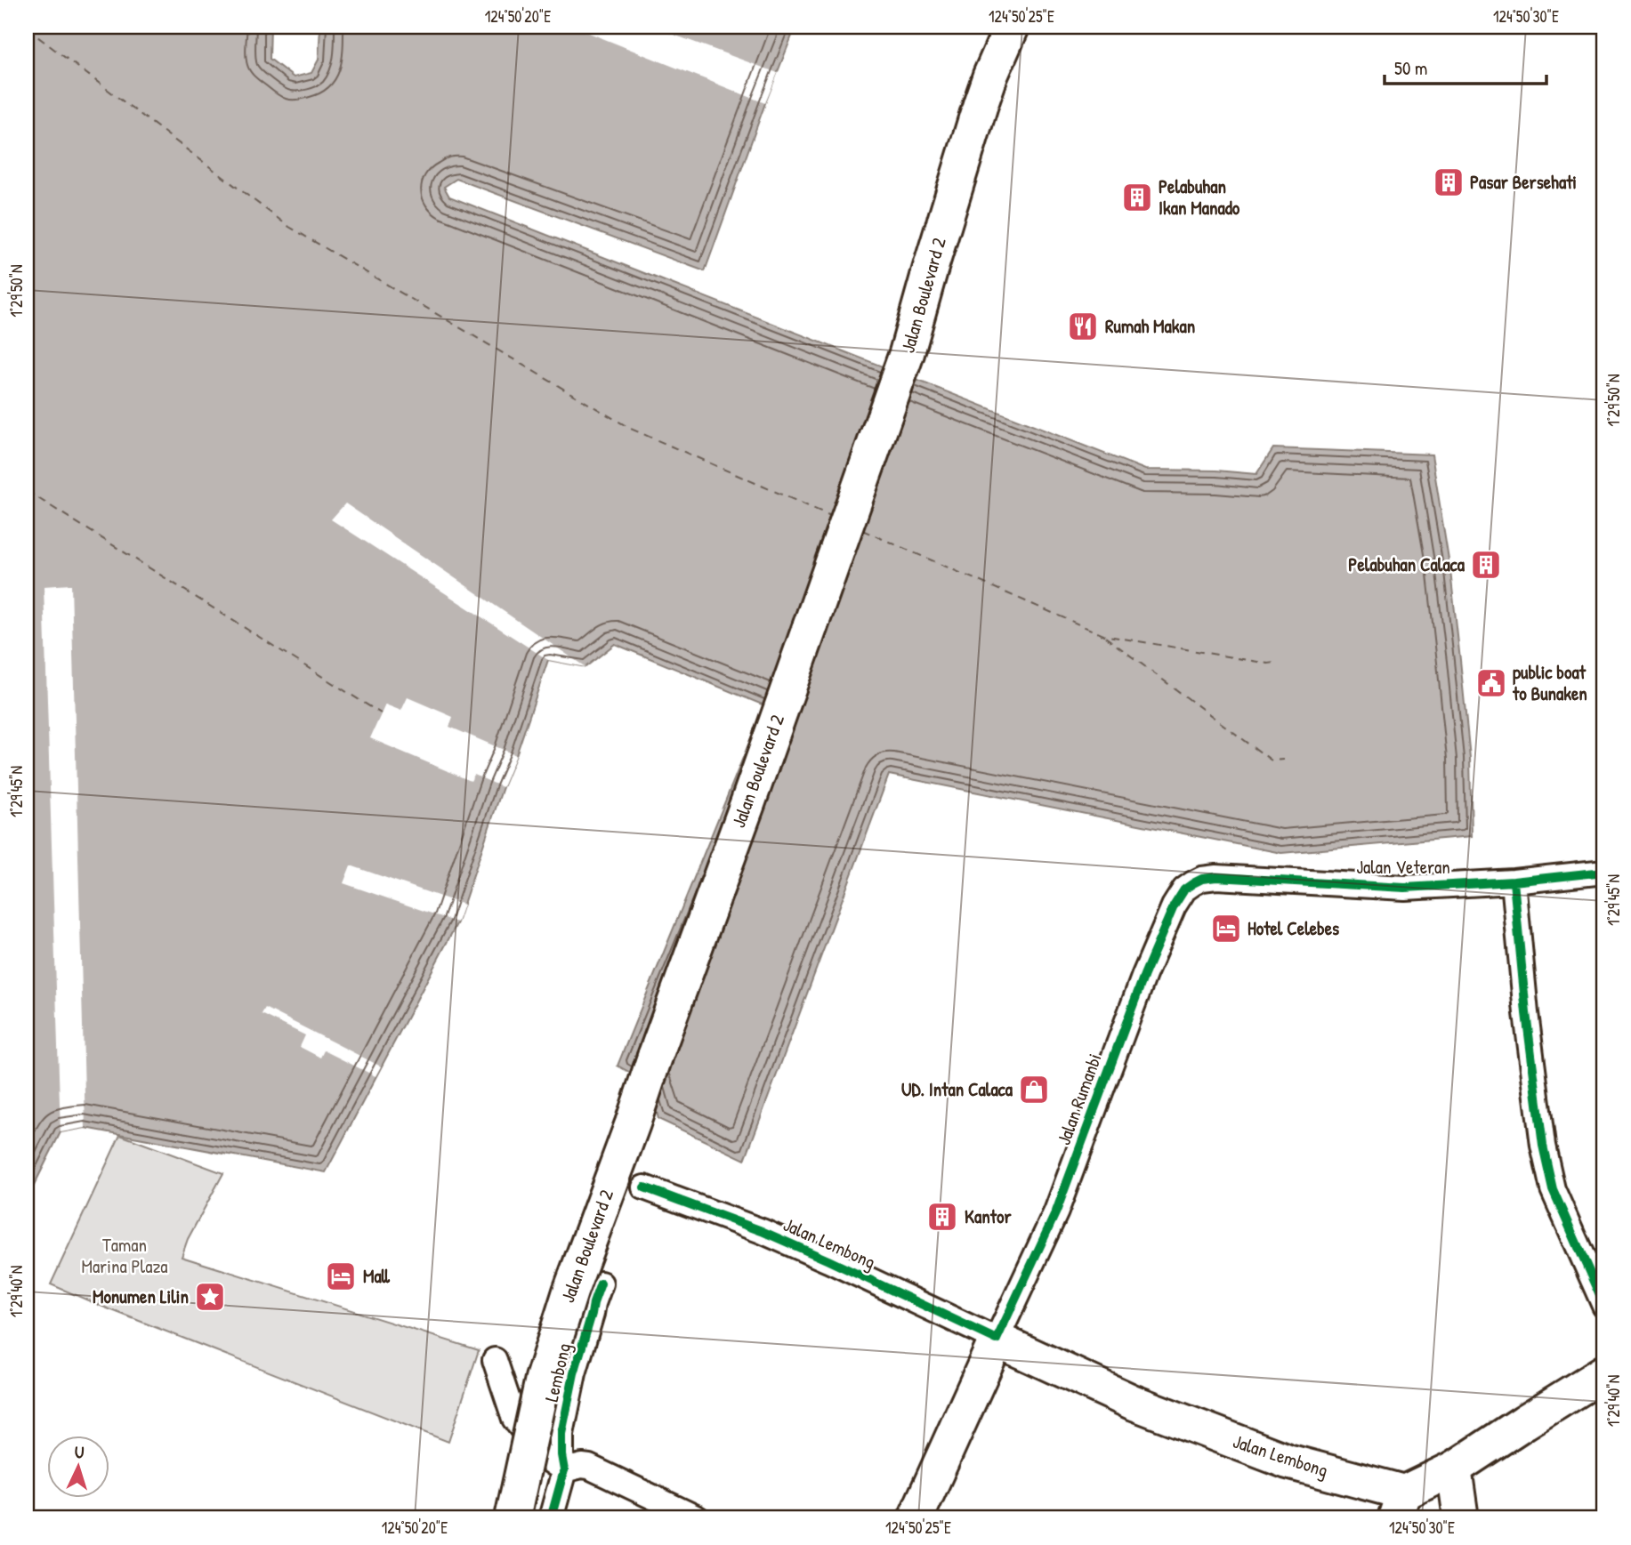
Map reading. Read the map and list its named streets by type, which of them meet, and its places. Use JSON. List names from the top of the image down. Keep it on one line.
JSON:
{"streets":{"main road":["Jalan Boulevard 2","Jalan Rumanbi","Jalan Lembong"],"street":["Jalan Veteran","Lembong"]},"crossings":[["Jalan Veteran","Jalan Rumanbi"],["Jalan Rumanbi","Jalan Lembong"]],"parks":["Taman Marina Plaza"],"places":{"building":["Pasar Bersehati","Pelabuhan Ikan Manado","Pelabuhan Calaca","Kantor"],"restaurant":["Rumah Makan"],"public building":["public boat to Bunaken"],"hotel":["Hotel Celebes","Mall"],"shop":["UD. Intan Calaca"],"place":["Monumen Lilin"]},"scale_bar":"50 m","north":"top","coordinates":["124°50'20\"E","124°50'25\"E","124°50'30\"E","1°29'50\"N","1°29'45\"N","1°29'40\"N"]}
